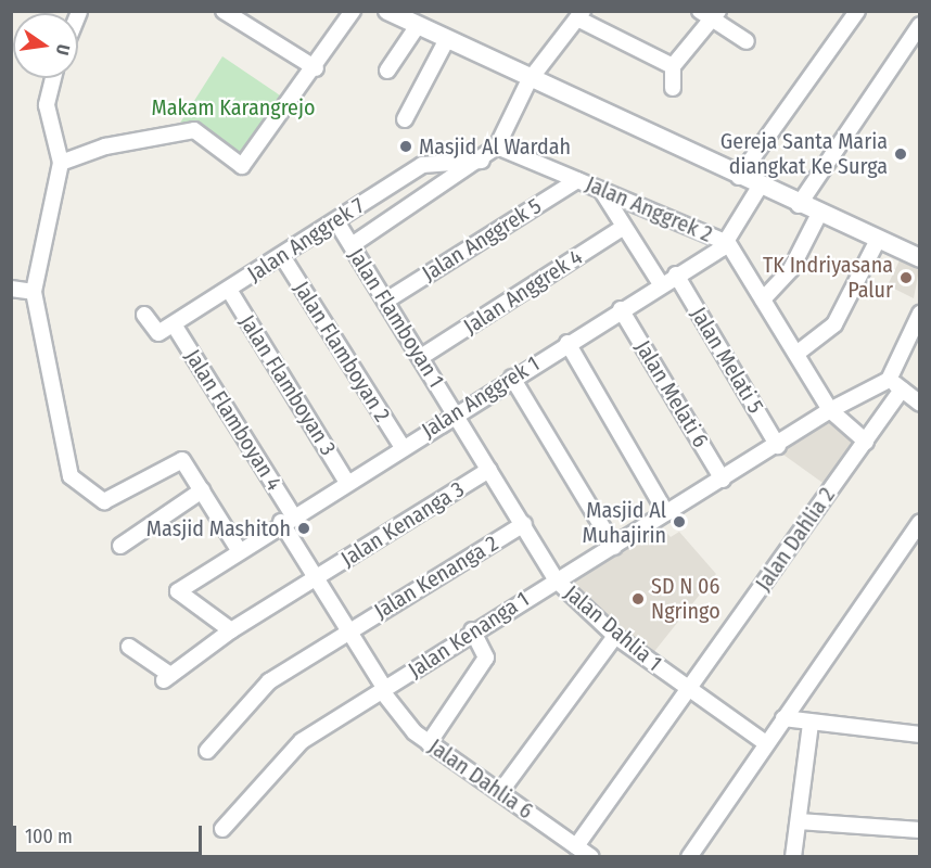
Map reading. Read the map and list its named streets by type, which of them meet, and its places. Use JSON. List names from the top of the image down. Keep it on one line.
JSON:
{"streets":{"street":["Jalan Anggrek 2","Jalan Anggrek 7","Jalan Anggrek 5","Jalan Anggrek 4","Jalan Flamboyan 1","Jalan Flamboyan 2","Jalan Melati 5","Jalan Flamboyan 3","Jalan Melati 6","Jalan Anggrek 1","Jalan Flamboyan 4","Jalan Kenanga 3","Jalan Dahlia 2","Jalan Kenanga 2","Jalan Dahlia 1","Jalan Kenanga 1","Jalan Dahlia 6"]},"crossings":[["Jalan Anggrek 2","Jalan Anggrek 5"],["Jalan Anggrek 2","Jalan Anggrek 1"],["Jalan Anggrek 7","Jalan Flamboyan 1"],["Jalan Anggrek 7","Jalan Flamboyan 2"],["Jalan Anggrek 7","Jalan Flamboyan 3"],["Jalan Anggrek 7","Jalan Flamboyan 4"],["Jalan Anggrek 5","Jalan Flamboyan 1"],["Jalan Anggrek 4","Jalan Flamboyan 1"],["Jalan Flamboyan 1","Jalan Anggrek 1"],["Jalan Flamboyan 1","Jalan Dahlia 1"],["Jalan Flamboyan 2","Jalan Anggrek 1"],["Jalan Melati 5","Jalan Anggrek 1"],["Jalan Melati 5","Jalan Kenanga 1"],["Jalan Flamboyan 3","Jalan Anggrek 1"],["Jalan Melati 6","Jalan Anggrek 1"],["Jalan Melati 6","Jalan Kenanga 1"],["Jalan Anggrek 1","Jalan Flamboyan 4"],["Jalan Anggrek 1","Jalan Kenanga 3"],["Jalan Anggrek 1","Jalan Dahlia 1"],["Jalan Flamboyan 4","Jalan Kenanga 3"],["Jalan Flamboyan 4","Jalan Kenanga 2"],["Jalan Flamboyan 4","Jalan Dahlia 6"],["Jalan Kenanga 3","Jalan Dahlia 1"],["Jalan Dahlia 2","Jalan Dahlia 1"],["Jalan Dahlia 2","Jalan Dahlia 6"],["Jalan Kenanga 2","Jalan Dahlia 1"],["Jalan Kenanga 2","Jalan Dahlia 6"],["Jalan Dahlia 1","Jalan Kenanga 1"],["Jalan Kenanga 1","Jalan Dahlia 6"]],"parks":["Makam Karangrejo"],"places":["Masjid Al Wardah","Gereja Santa Maria diangkat Ke Surga","TK Indriyasana Palur","Masjid Al Muhajirin","Masjid Mashitoh","SD N 06 Ngringo"],"scale_bar":"100 m","north":"right"}
